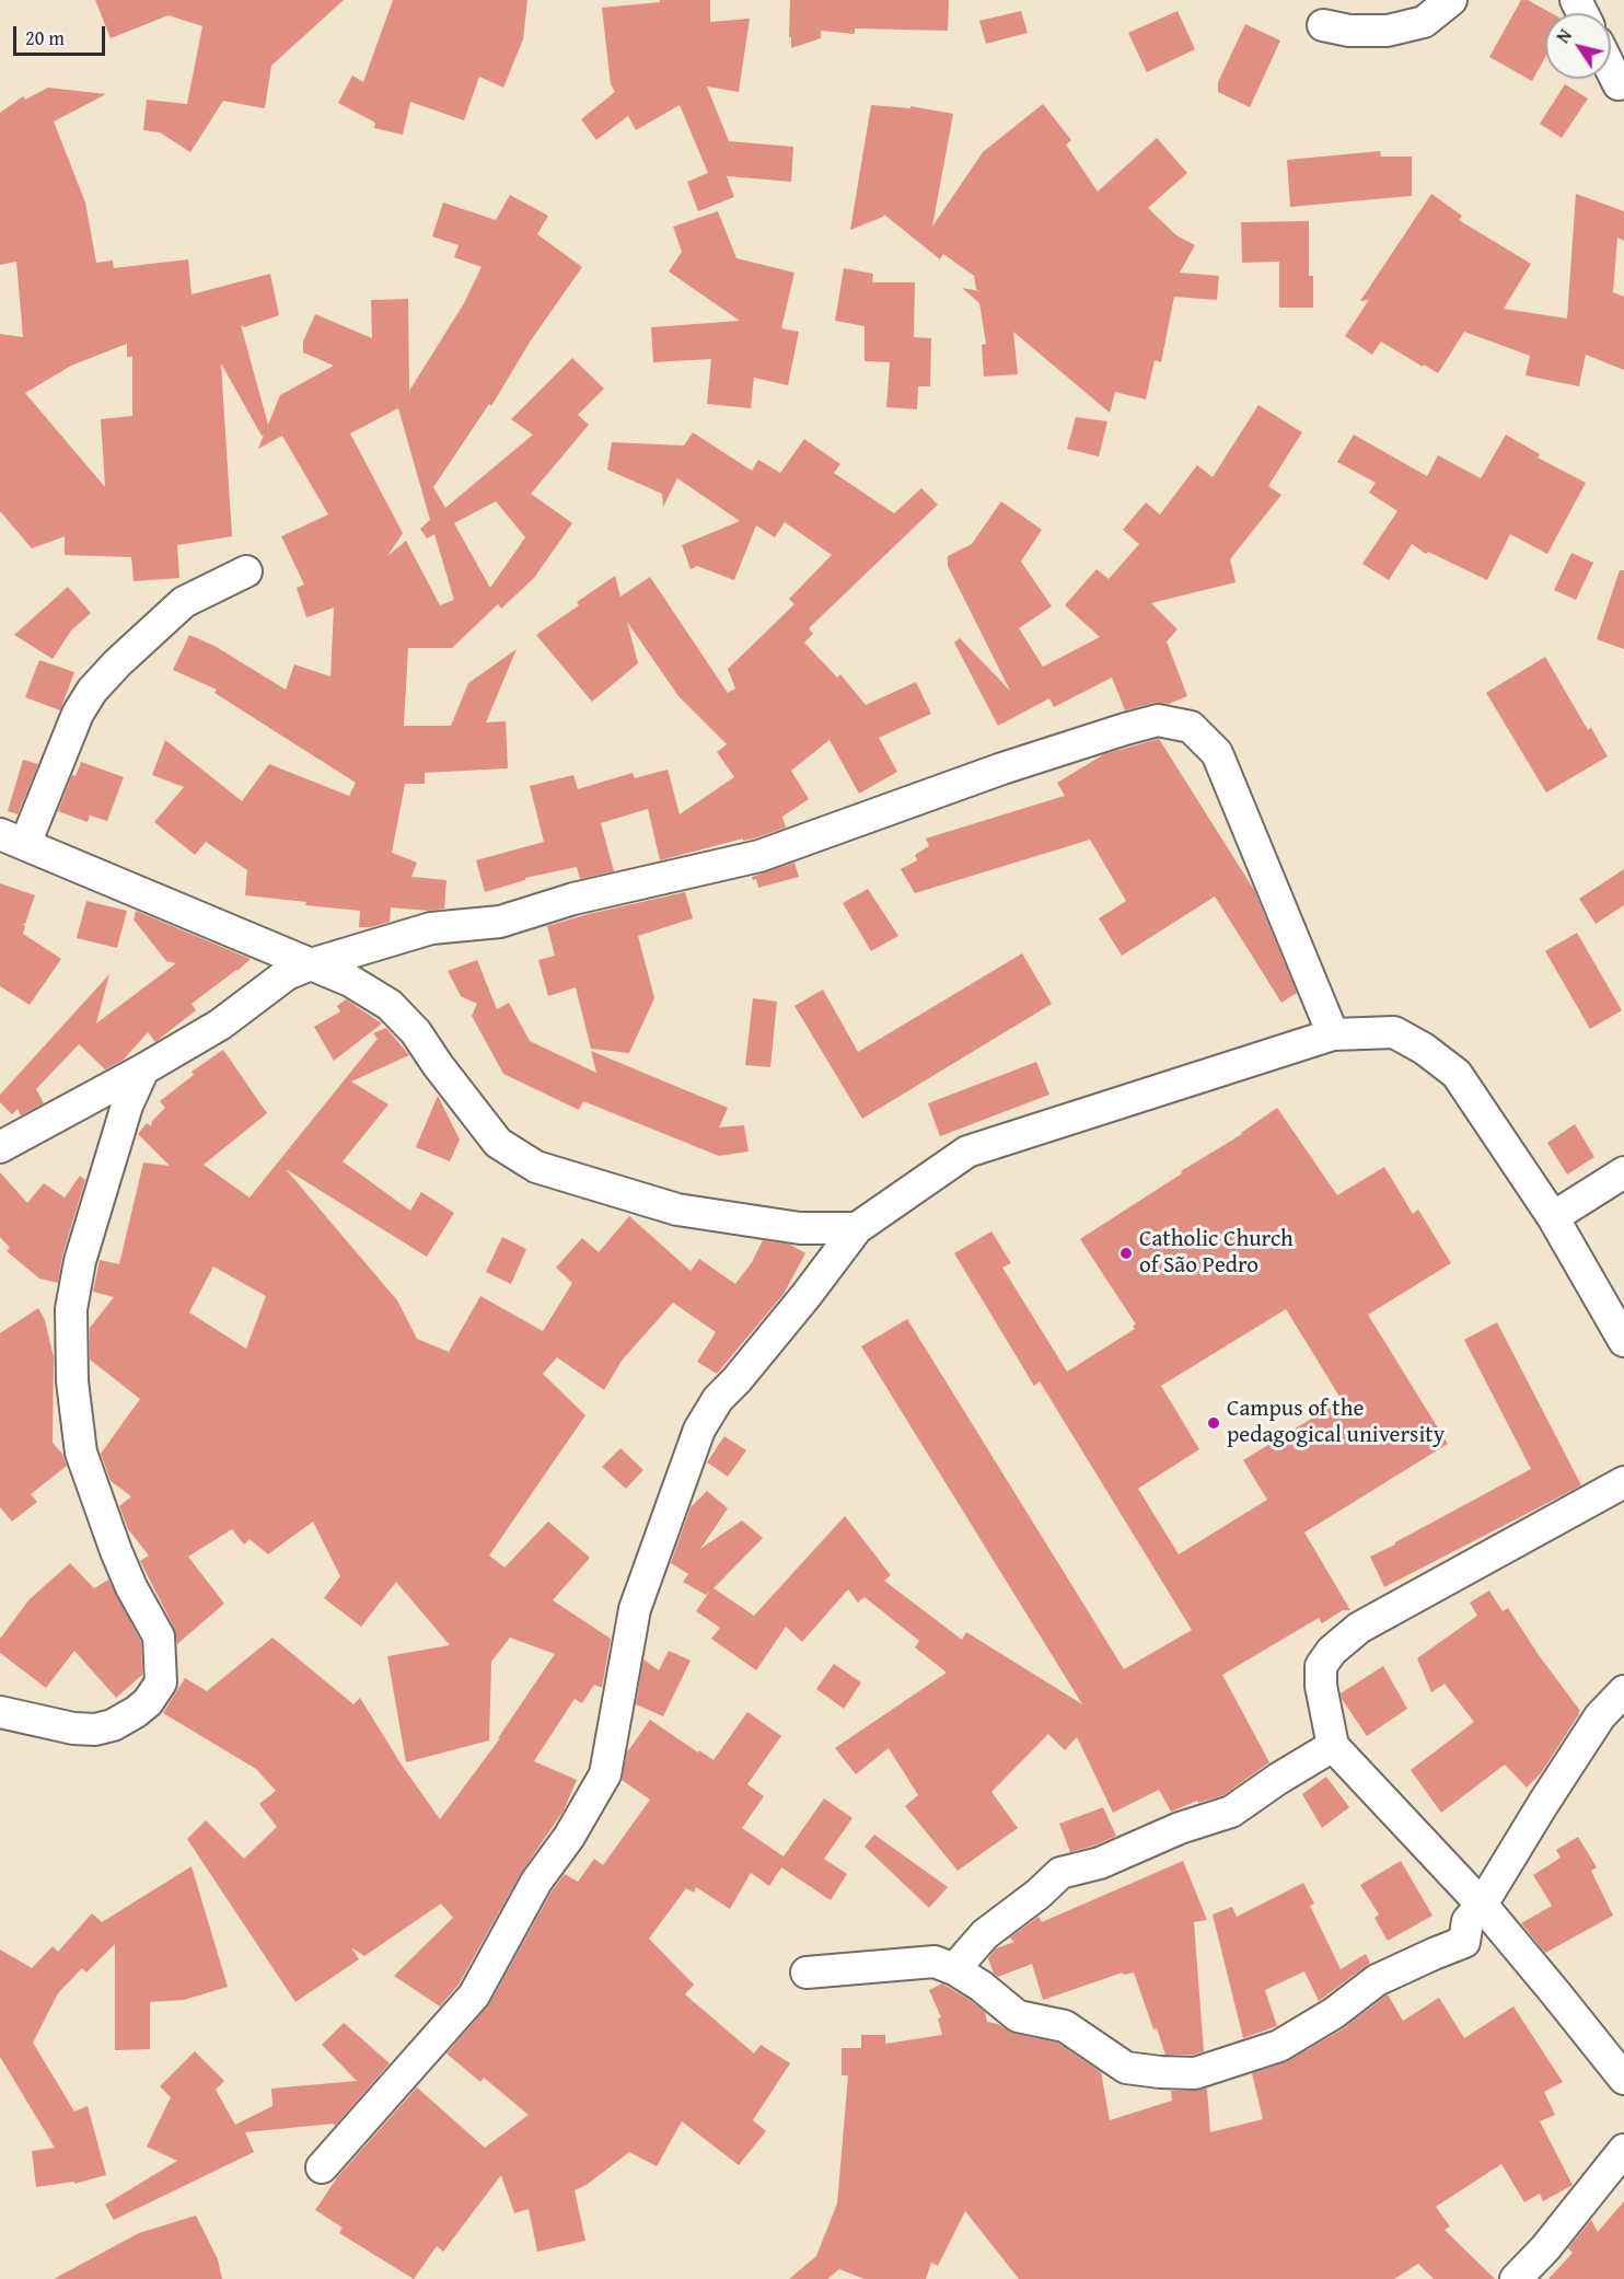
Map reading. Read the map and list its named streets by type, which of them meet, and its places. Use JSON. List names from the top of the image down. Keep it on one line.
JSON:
{"places":["Catholic Church of São Pedro","Campus of the pedagogical university"],"scale_bar":"20 m","north":"top left"}
